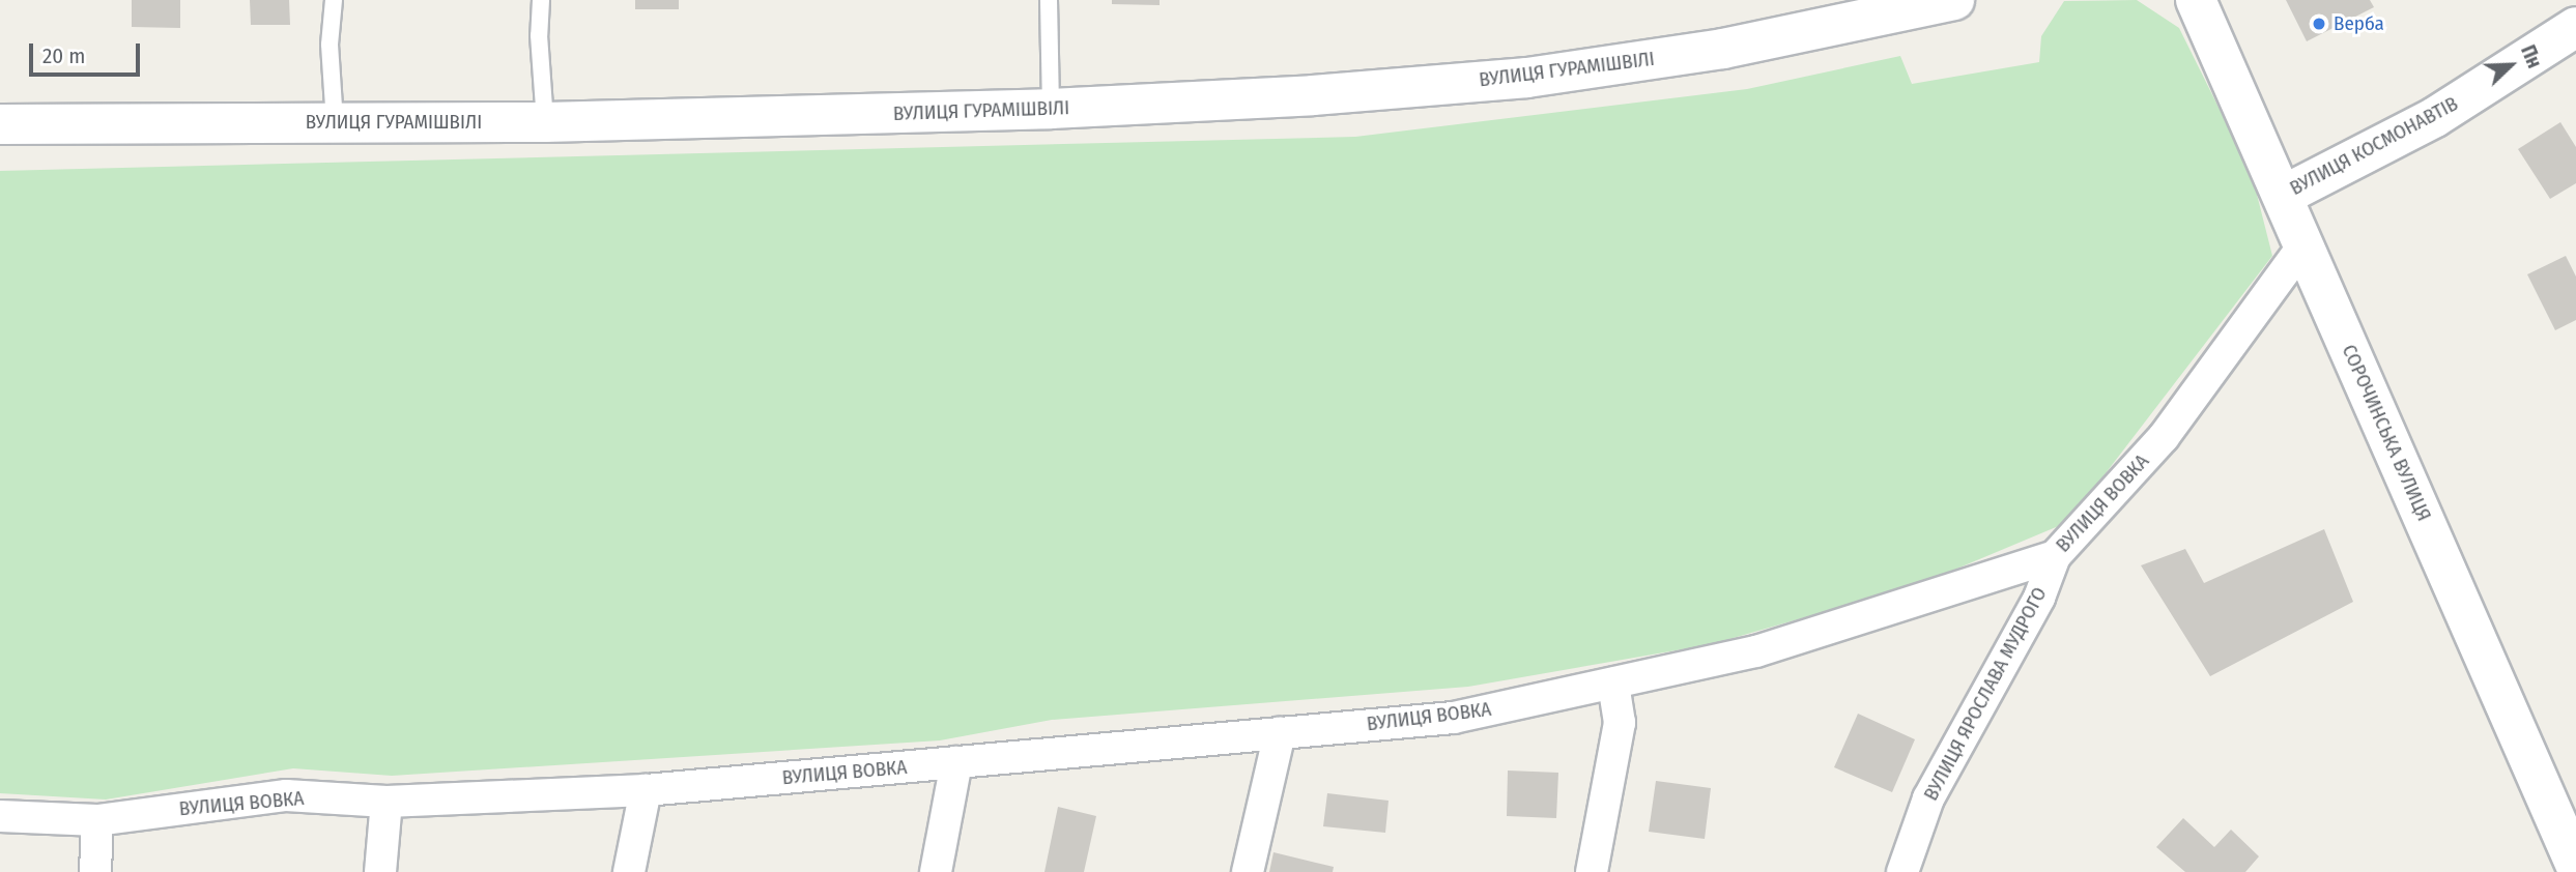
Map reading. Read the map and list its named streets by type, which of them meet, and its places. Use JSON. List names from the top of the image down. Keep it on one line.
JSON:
{"streets":{"main road":["ВУЛИЦЯ ГУРАМІШВІЛІ","ВУЛИЦЯ КОСМОНАВТІВ","СОРОЧИНСЬКА ВУЛИЦЯ"],"street":["ВУЛИЦЯ ВОВКА","ВУЛИЦЯ ЯРОСЛАВА МУДРОГО"]},"crossings":[["ВУЛИЦЯ КОСМОНАВТІВ","СОРОЧИНСЬКА ВУЛИЦЯ"],["СОРОЧИНСЬКА ВУЛИЦЯ","ВУЛИЦЯ ВОВКА"],["ВУЛИЦЯ ВОВКА","ВУЛИЦЯ ЯРОСЛАВА МУДРОГО"]],"places":["Верба"],"scale_bar":"20 m","north":"top right"}
